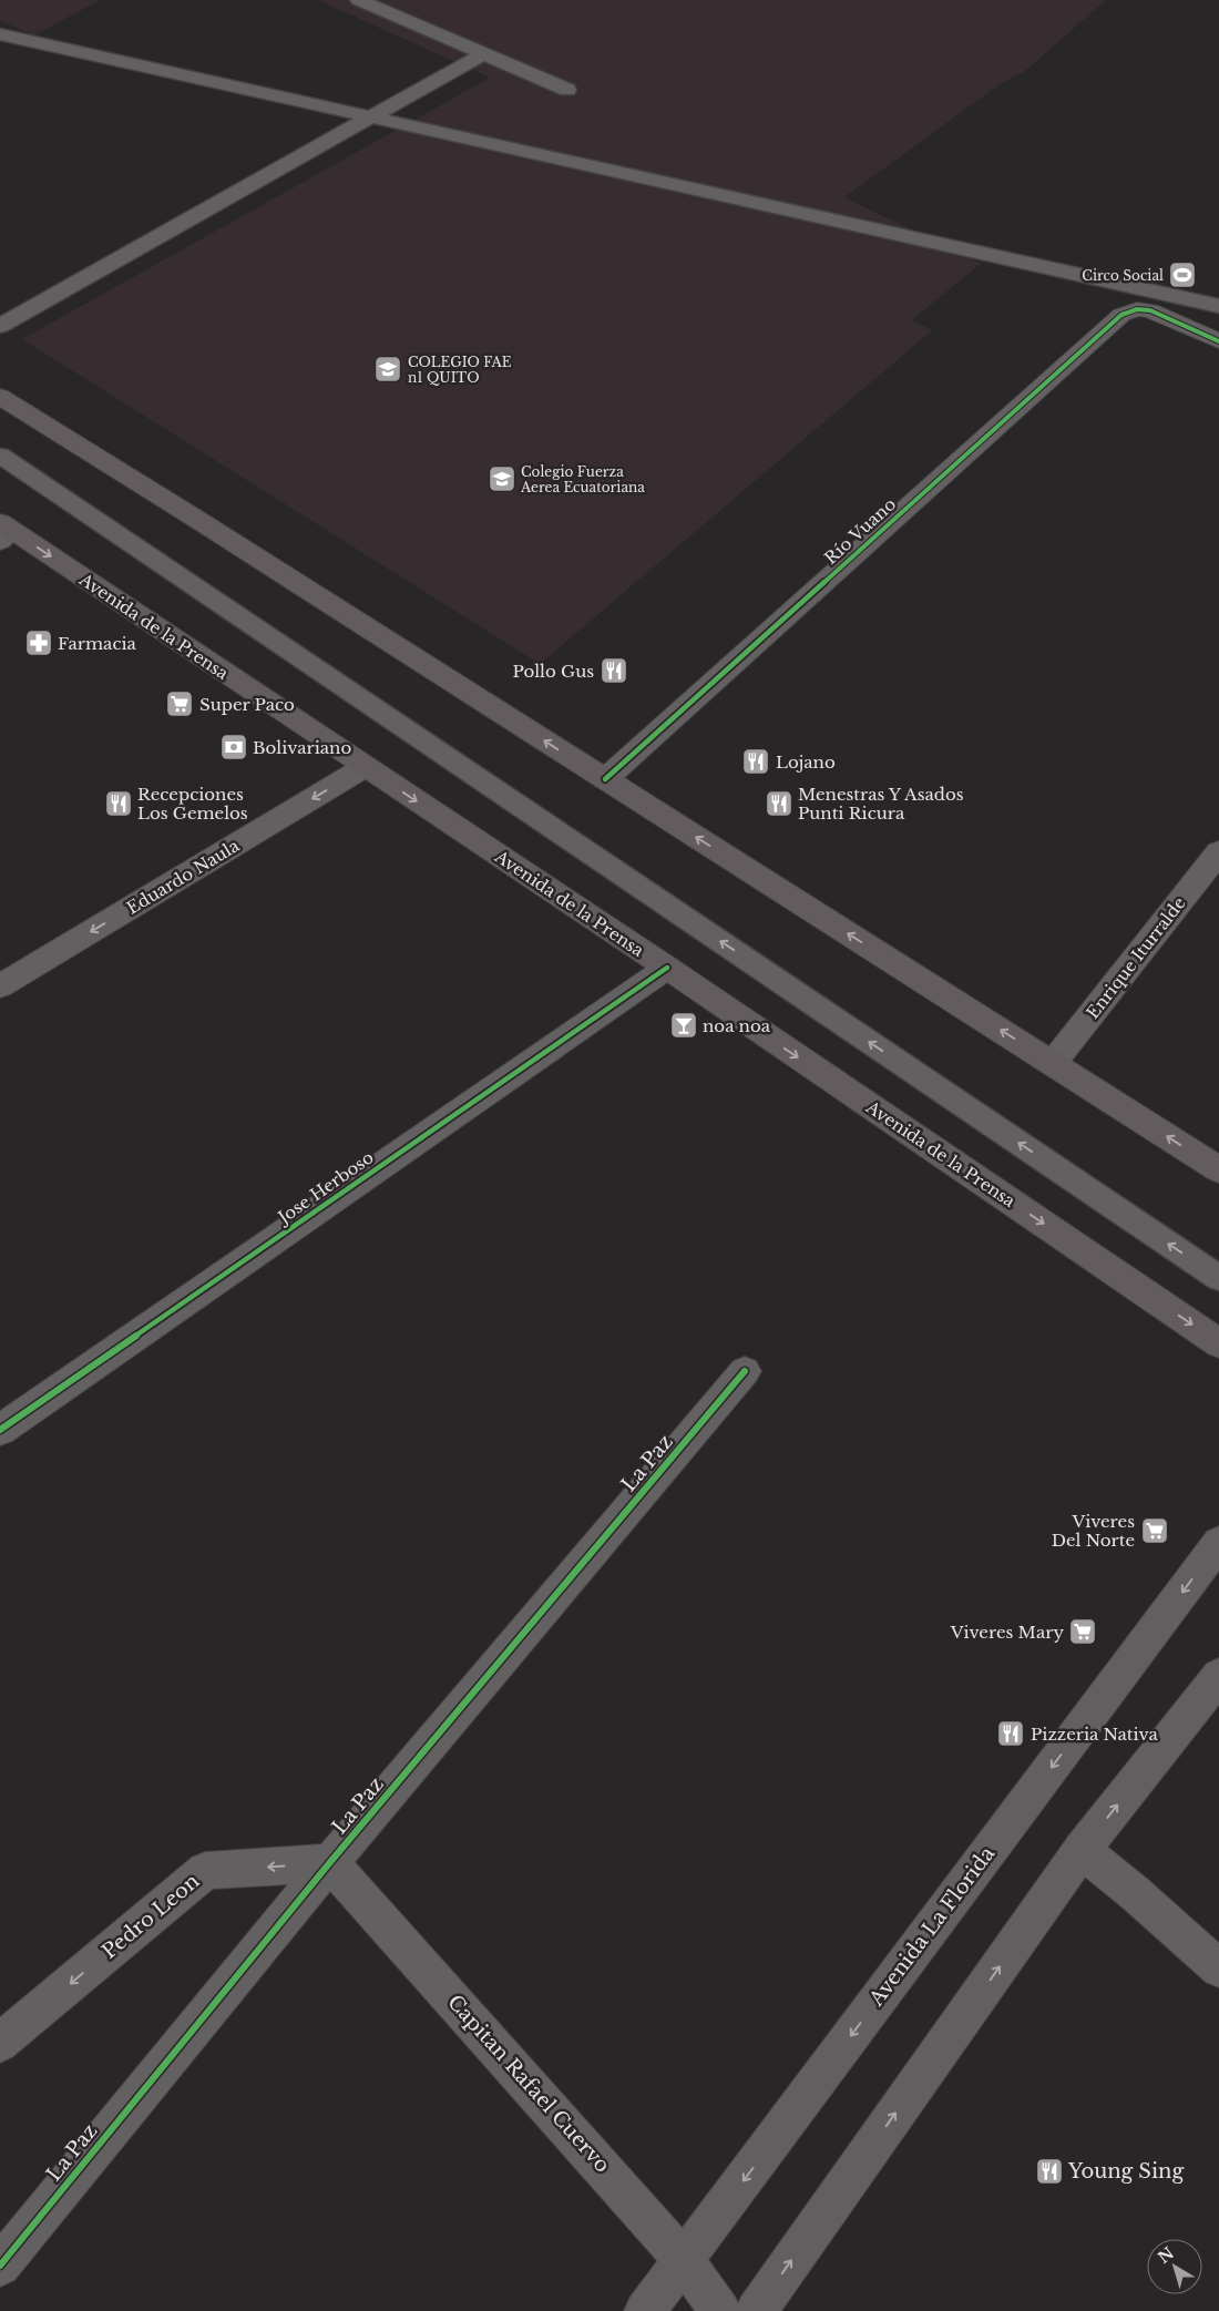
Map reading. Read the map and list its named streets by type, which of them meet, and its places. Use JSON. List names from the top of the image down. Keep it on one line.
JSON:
{"streets":{"main road":["Avenida de la Prensa","Avenida La Florida"],"street":["Río Vuano","Eduardo Naula","Enrique Iturralde","Jose Herboso","La Paz","Pedro Leon","Capitan Rafael Cuervo"]},"crossings":[["Avenida de la Prensa","Eduardo Naula"],["Avenida de la Prensa","Jose Herboso"],["La Paz","Pedro Leon"],["La Paz","Capitan Rafael Cuervo"],["Pedro Leon","Capitan Rafael Cuervo"],["Avenida La Florida","Capitan Rafael Cuervo"]],"one_way":["Eduardo Naula","Pedro Leon"],"places":{"sports":["Circo Social"],"school or university":["COLEGIO FAE n1 QUITO","Colegio Fuerza Aerea Ecuatoriana"],"pharmacy":["Farmacia"],"restaurant":["Pollo Gus","Lojano","Recepciones Los Gemelos","Menestras Y Asados Punti Ricura","Pizzeria Nativa","Young Sing"],"supermarket":["Super Paco","Viveres Del Norte","Viveres Mary"],"bank":["Bolivariano"],"bar":["noa noa"]},"north":"top left"}
